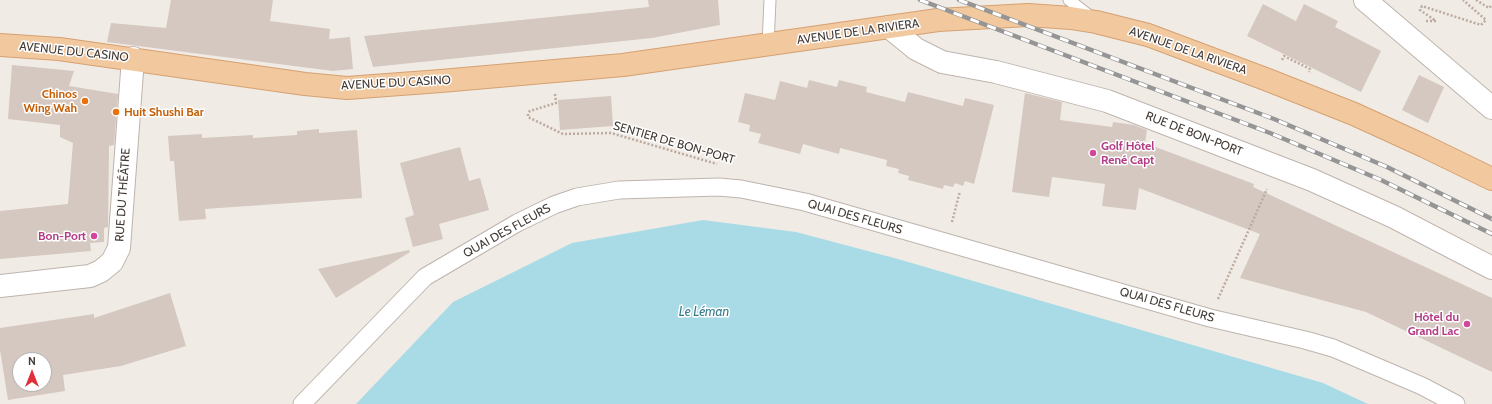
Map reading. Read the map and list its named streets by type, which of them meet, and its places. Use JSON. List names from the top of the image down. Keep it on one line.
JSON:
{"streets":{"main road":["AVENUE DE LA RIVIERA","AVENUE DU CASINO"],"street":["RUE DE BON-PORT","RUE DU THÉÂTRE","QUAI DES FLEURS"],"path":["SENTIER DE BON-PORT"]},"crossings":[["AVENUE DE LA RIVIERA","AVENUE DU CASINO"],["AVENUE DE LA RIVIERA","RUE DE BON-PORT"],["AVENUE DU CASINO","SENTIER DE BON-PORT"],["AVENUE DU CASINO","RUE DU THÉÂTRE"]],"water":["Le Léman"],"places":["Chinos Wing Wah","Huit Shushi Bar","Golf Hôtel René Capt","Bon-Port","Hôtel du Grand Lac"],"north":"top"}
